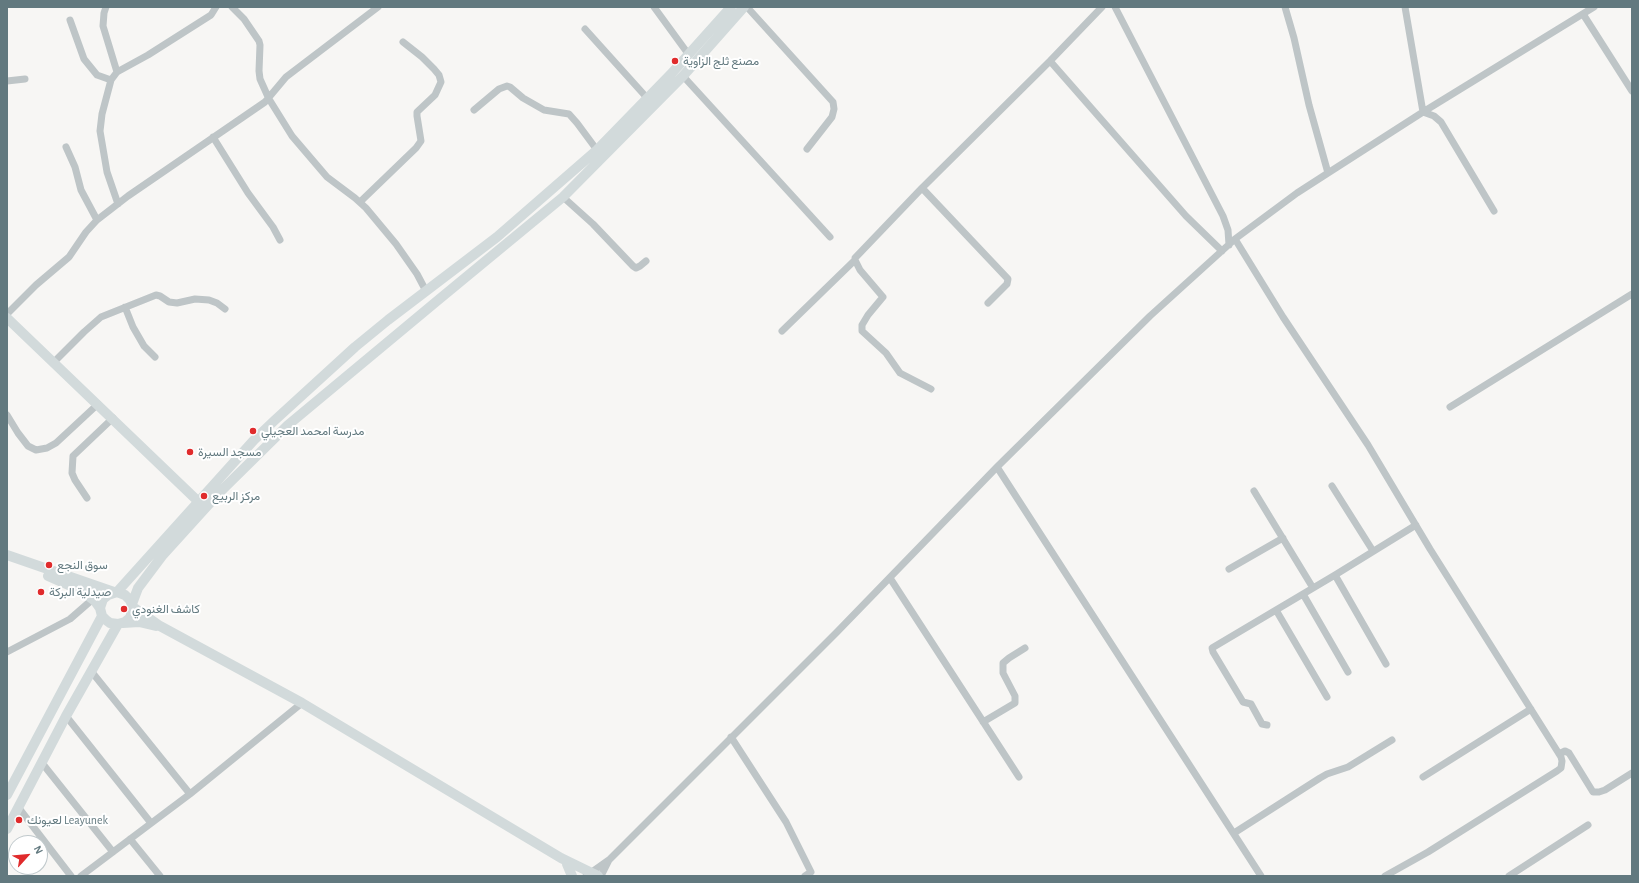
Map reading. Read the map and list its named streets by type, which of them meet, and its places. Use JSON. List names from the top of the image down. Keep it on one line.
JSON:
{"places":["مصنع ثلج الزاوية","مدرسة امحمد العجيلي","مسجد السيرة","مركز الربيع","سوق النجع","صيدلية البركة","كاشف الغنودي","لعيونك Leayunek"],"north":"top right"}
